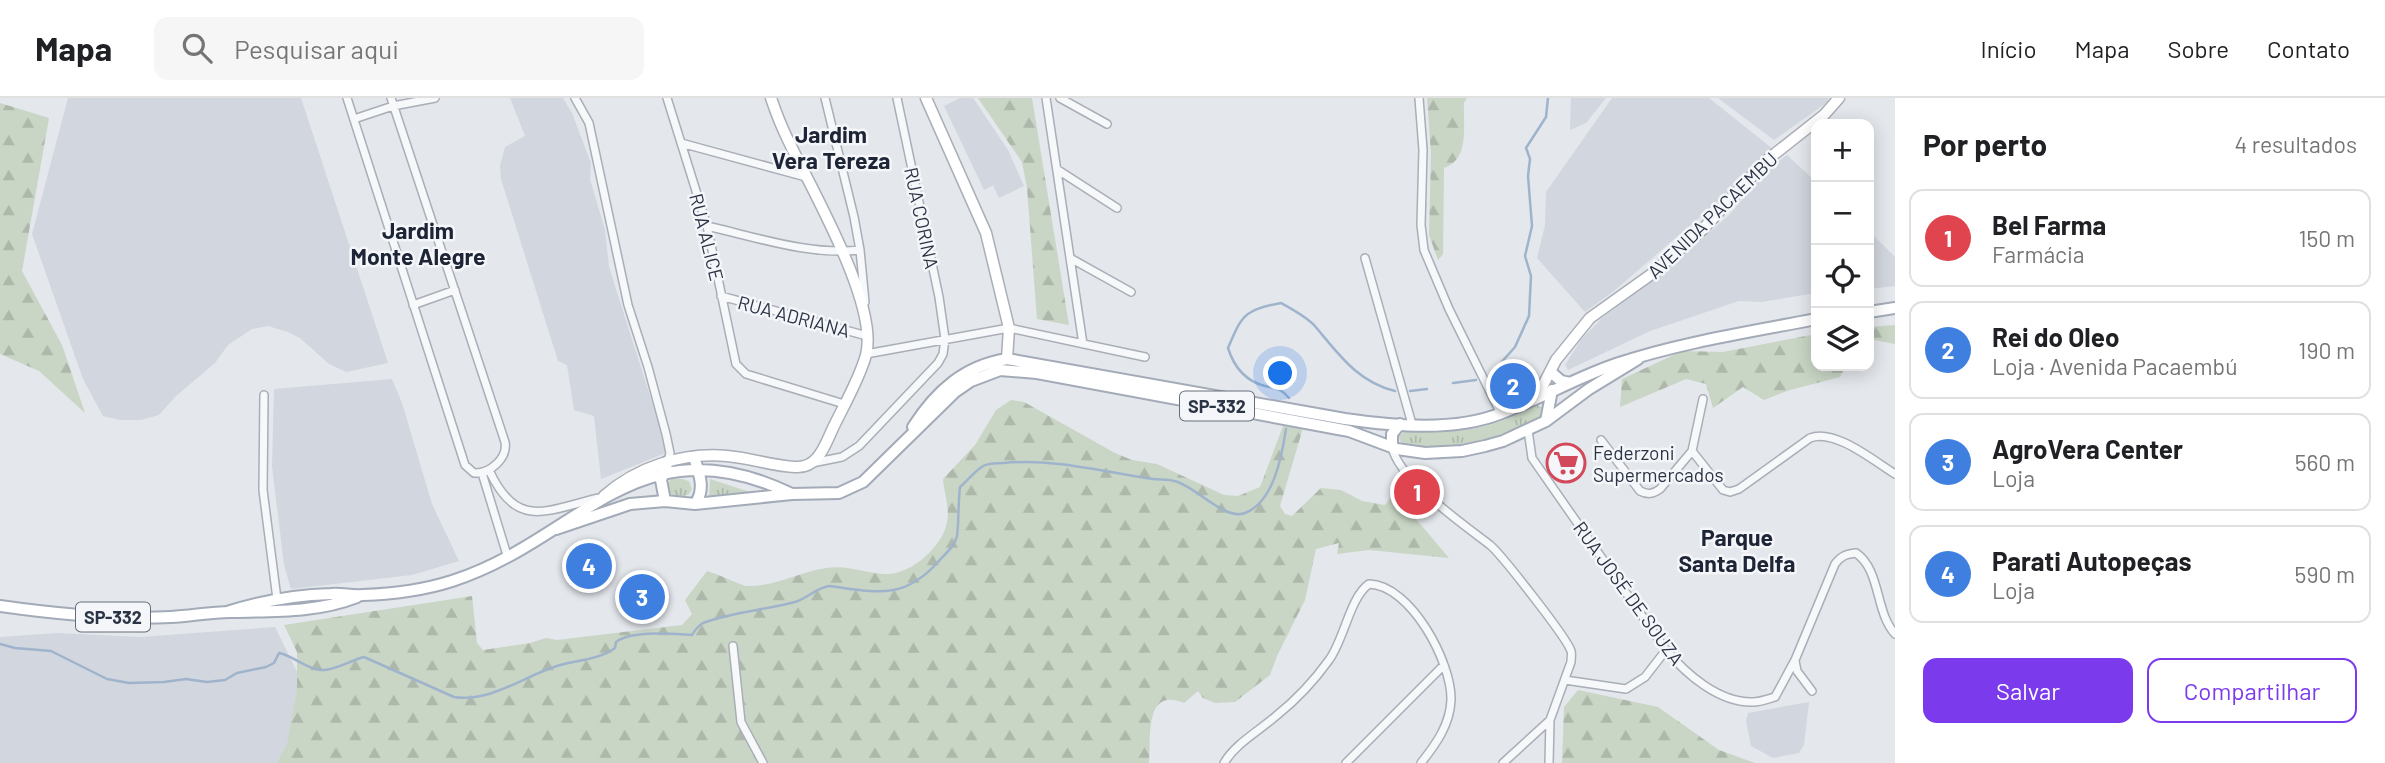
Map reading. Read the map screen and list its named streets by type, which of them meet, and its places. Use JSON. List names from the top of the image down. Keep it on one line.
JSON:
{"streets":{"main road":["SP-332"],"street":["AVENIDA PACAEMBU","RUA CORINA","RUA ALICE","RUA ADRIANA","RUA JOSÉ DE SOUZA"]},"crossings":[["AVENIDA PACAEMBU","SP-332"],["RUA ALICE","RUA ADRIANA"],["SP-332","RUA JOSÉ DE SOUZA"]],"districts":["Jardim Vera Tereza","Jardim Monte Alegre","Parque Santa Delfa"],"places":{"supermarket":["Federzoni Supermercados"]},"page":{"header":"Mapa","search":"Pesquisar aqui","nav":["Início","Mapa","Sobre","Contato"],"heading":["Por perto","4 resultados"],"map_buttons":["+","−"],"list":[{"mark":"1","name":"Bel Farma","note":"Farmácia","value":"150 m"},{"mark":"2","name":"Rei do Oleo","note":"Loja · Avenida Pacaembú","value":"190 m"},{"mark":"3","name":"AgroVera Center","note":"Loja","value":"560 m"},{"mark":"4","name":"Parati Autopeças","note":"Loja","value":"590 m"}],"pins":["2","1","4","3"],"buttons":["Salvar","Compartilhar"]}}
